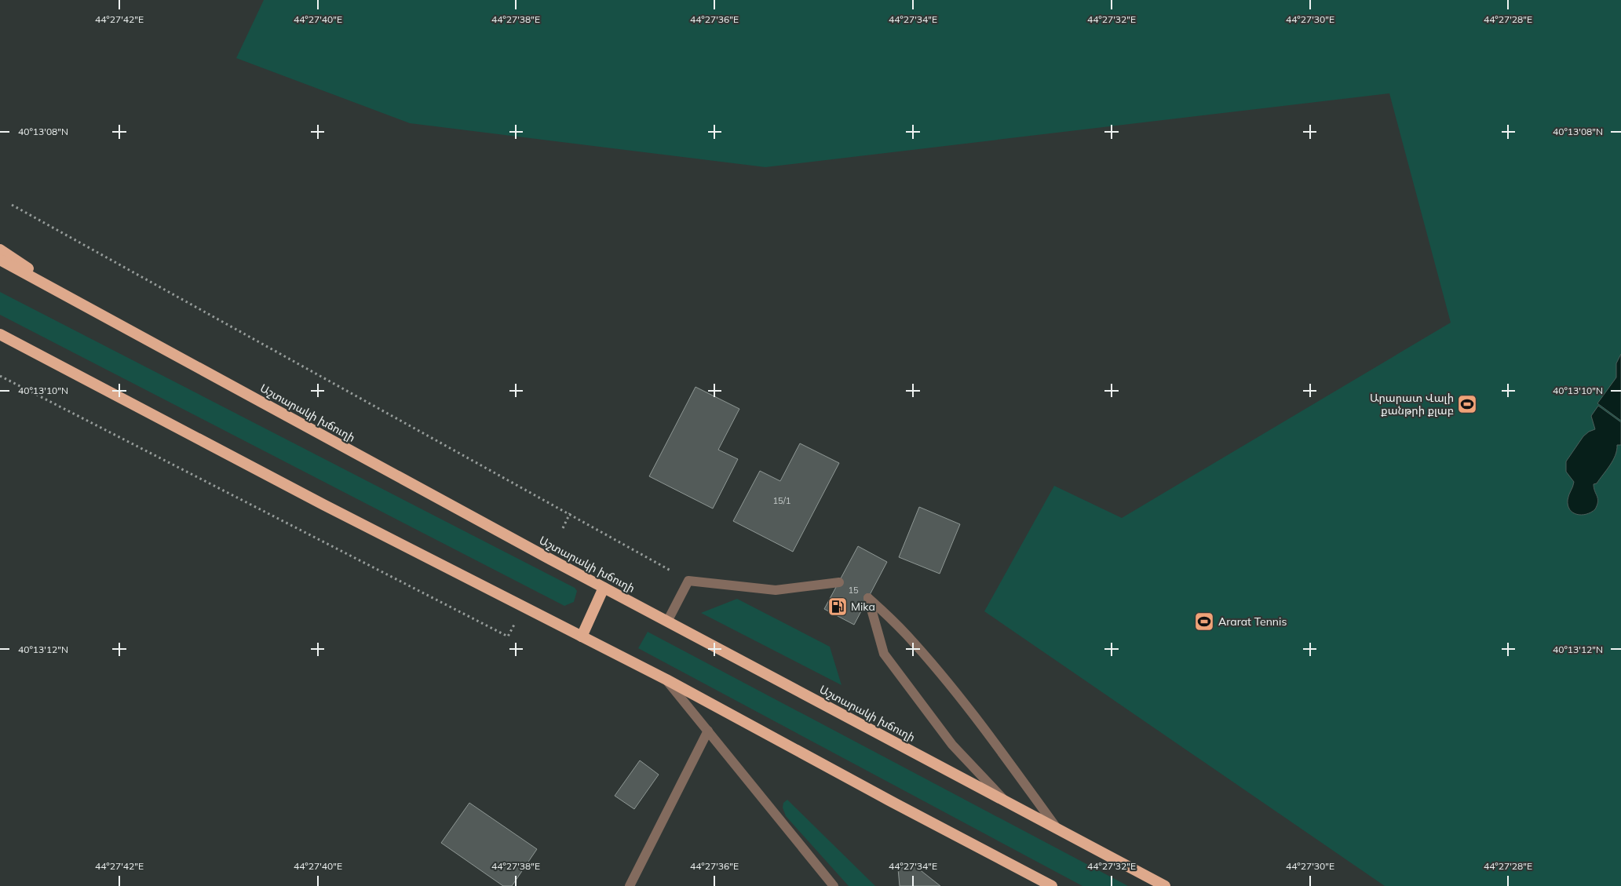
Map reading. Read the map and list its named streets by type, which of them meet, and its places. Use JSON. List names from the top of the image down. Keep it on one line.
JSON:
{"streets":{"highway":["Աշտարակի խճուղի"]},"places":{"sports":["Արարատ Վալի քանթրի քլաբ","Ararat Tennis"],"fuel station":["Mika"]},"house_numbers":["15/1","15"],"coordinates":["44°27'42\"E","44°27'40\"E","44°27'38\"E","44°27'36\"E","44°27'34\"E","44°27'32\"E","44°27'30\"E","44°27'28\"E","40°13'08\"N","40°13'10\"N","40°13'12\"N"]}
